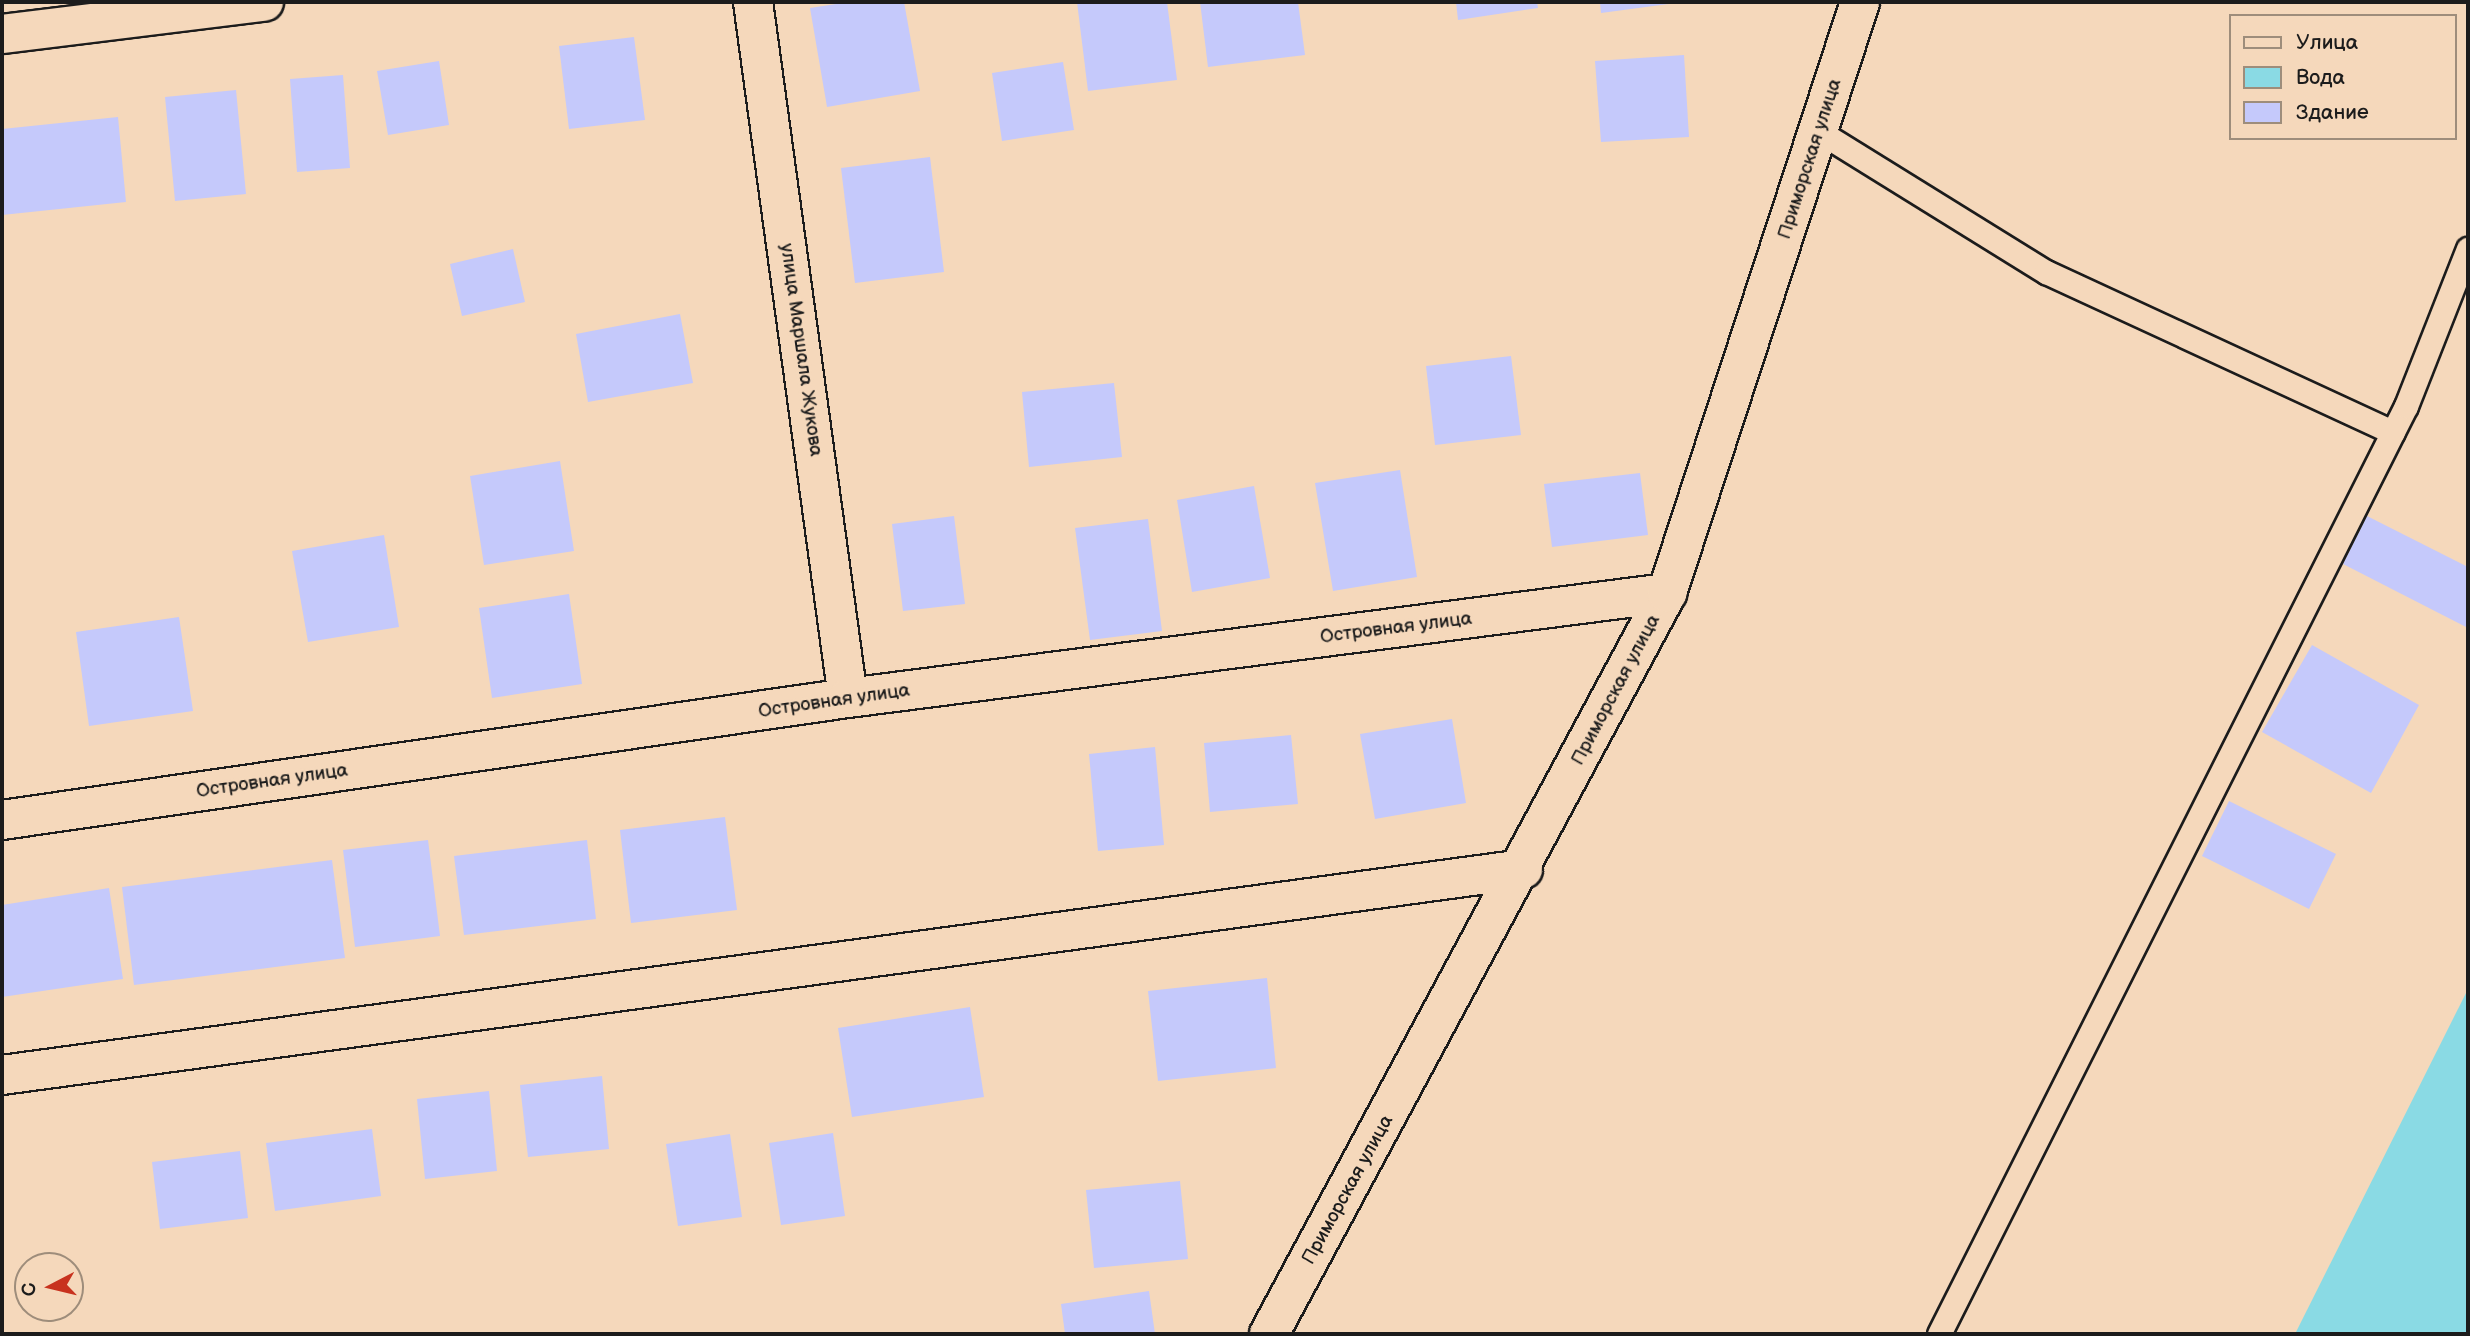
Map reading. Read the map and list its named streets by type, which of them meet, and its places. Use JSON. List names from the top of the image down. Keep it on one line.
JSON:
{"streets":{"street":["Приморская улица","улица Маршала Жукова","Островная улица"]},"crossings":[["Приморская улица","Островная улица"],["улица Маршала Жукова","Островная улица"]],"legend":["Улица","Вода","Здание"],"north":"left"}
